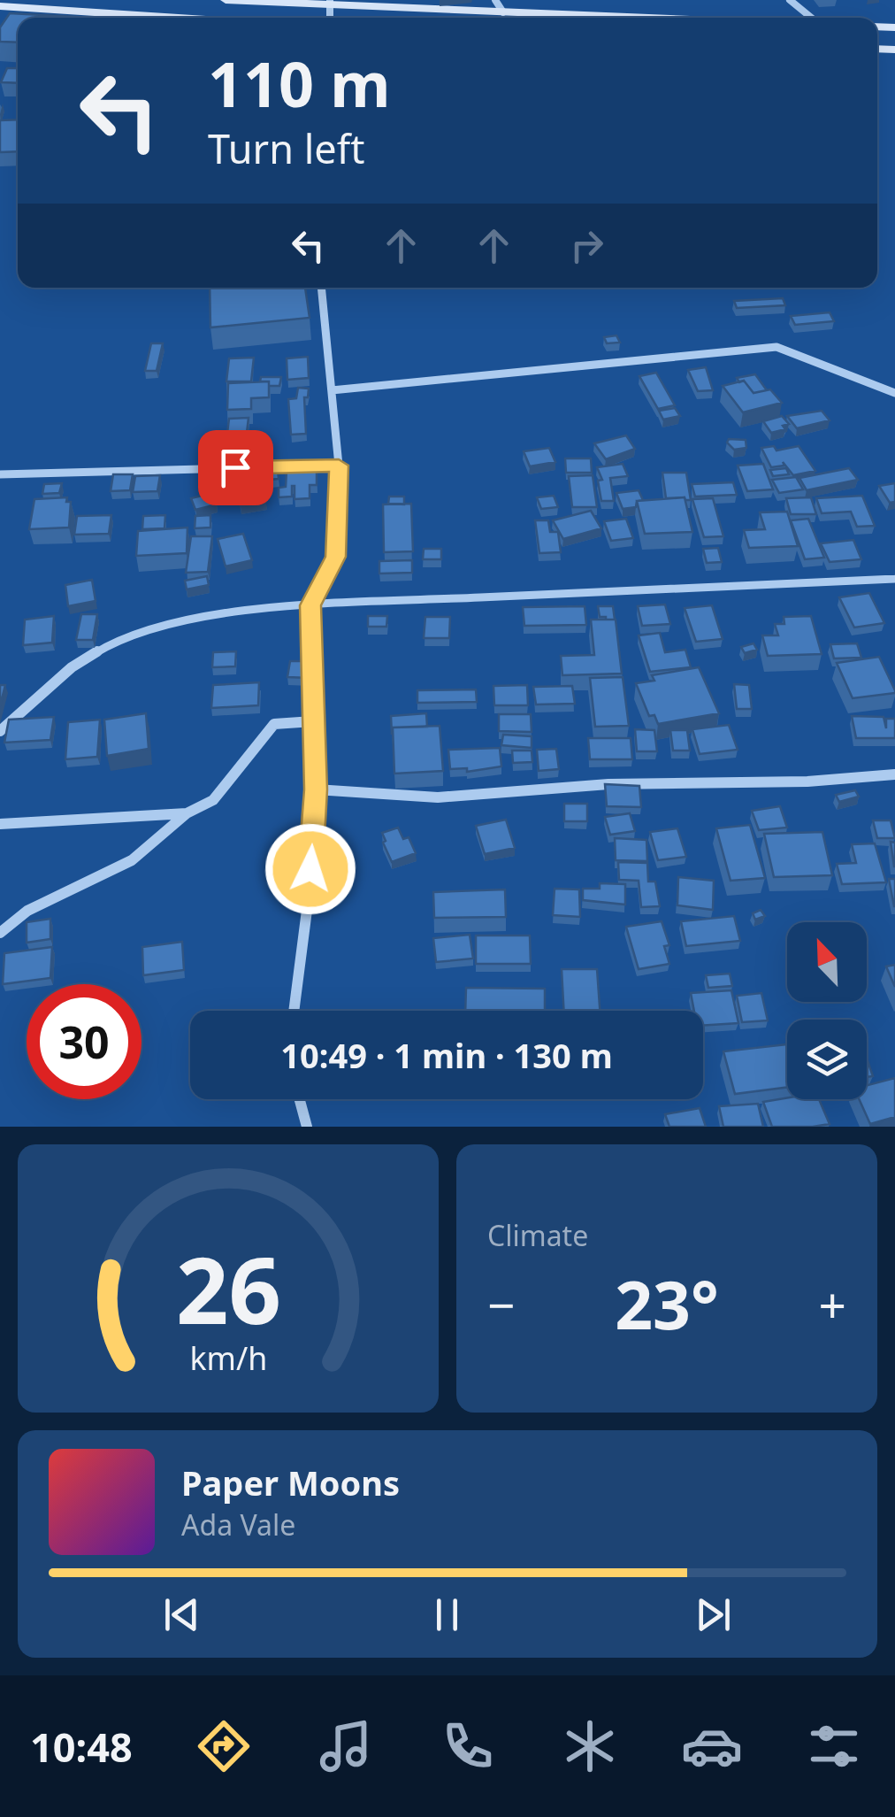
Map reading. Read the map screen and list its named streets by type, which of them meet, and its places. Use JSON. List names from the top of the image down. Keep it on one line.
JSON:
{"north":"top left","page":{"turn":["110 m","Turn left"],"limit":"30","trip":"10:49 · 1 min · 130 m","tile":"Climate","heat":["−","23°","+"],"song":["Paper Moons","Ada Vale"],"tabs":"10:48","gauge":["26","km/h"]}}
